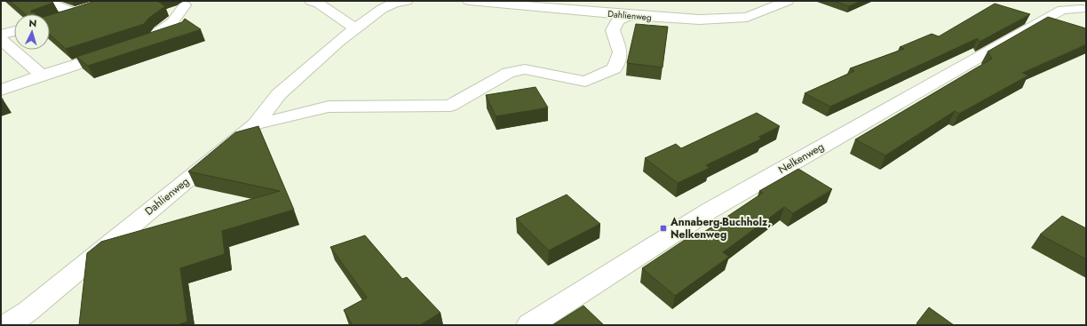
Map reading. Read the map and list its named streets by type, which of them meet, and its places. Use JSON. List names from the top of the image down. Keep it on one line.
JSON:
{"streets":{"street":["Dahlienweg","Nelkenweg"]},"places":{"transit":["Annaberg-Buchholz, Nelkenweg"]},"north":"top"}
